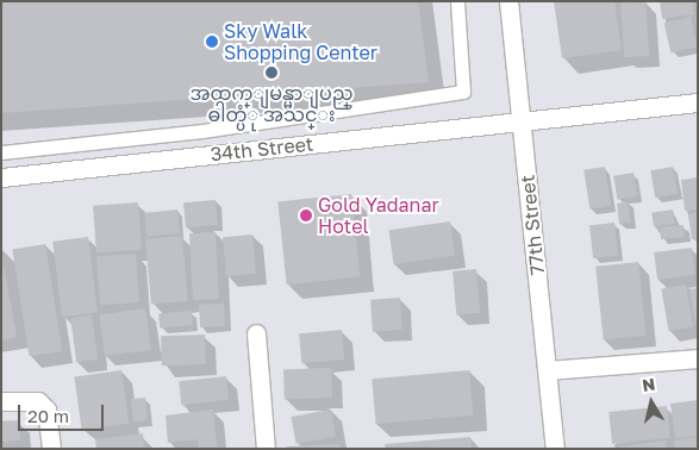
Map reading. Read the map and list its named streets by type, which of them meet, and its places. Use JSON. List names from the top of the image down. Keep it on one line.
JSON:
{"streets":{"street":["34th Street","77th Street"]},"crossings":[["34th Street","77th Street"]],"places":["Sky Walk Shopping Center","အထက္ျမန္မာျပည္ ဓါတ္ပံု အသင္း","Gold Yadanar Hotel"],"scale_bar":"20 m","north":"top"}
